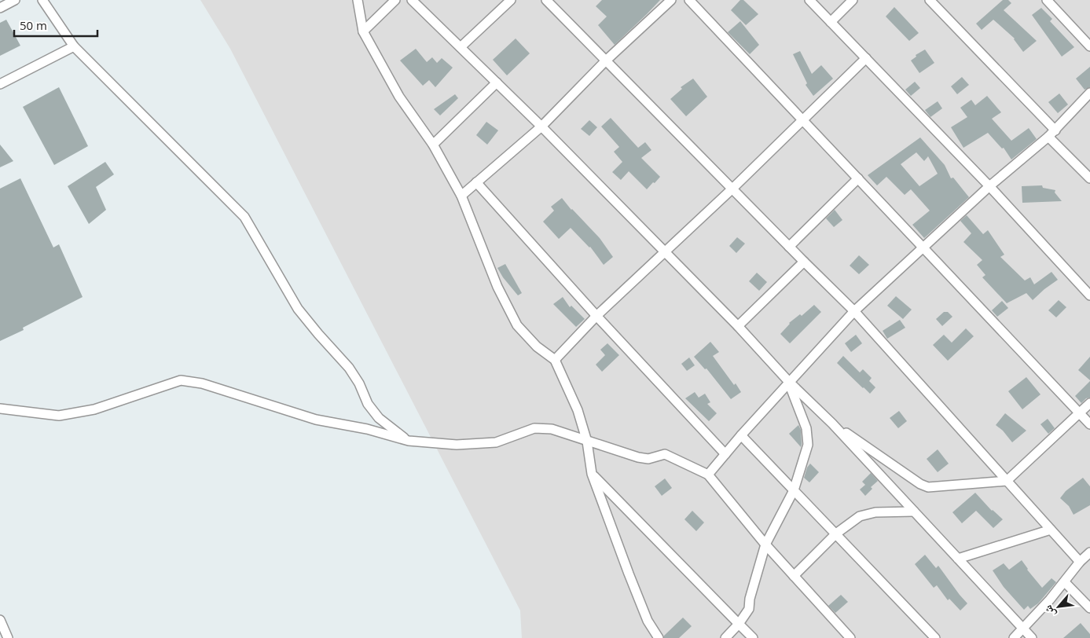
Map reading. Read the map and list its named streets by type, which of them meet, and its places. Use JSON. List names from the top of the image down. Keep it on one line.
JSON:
{"scale_bar":"50 m","north":"bottom left"}
